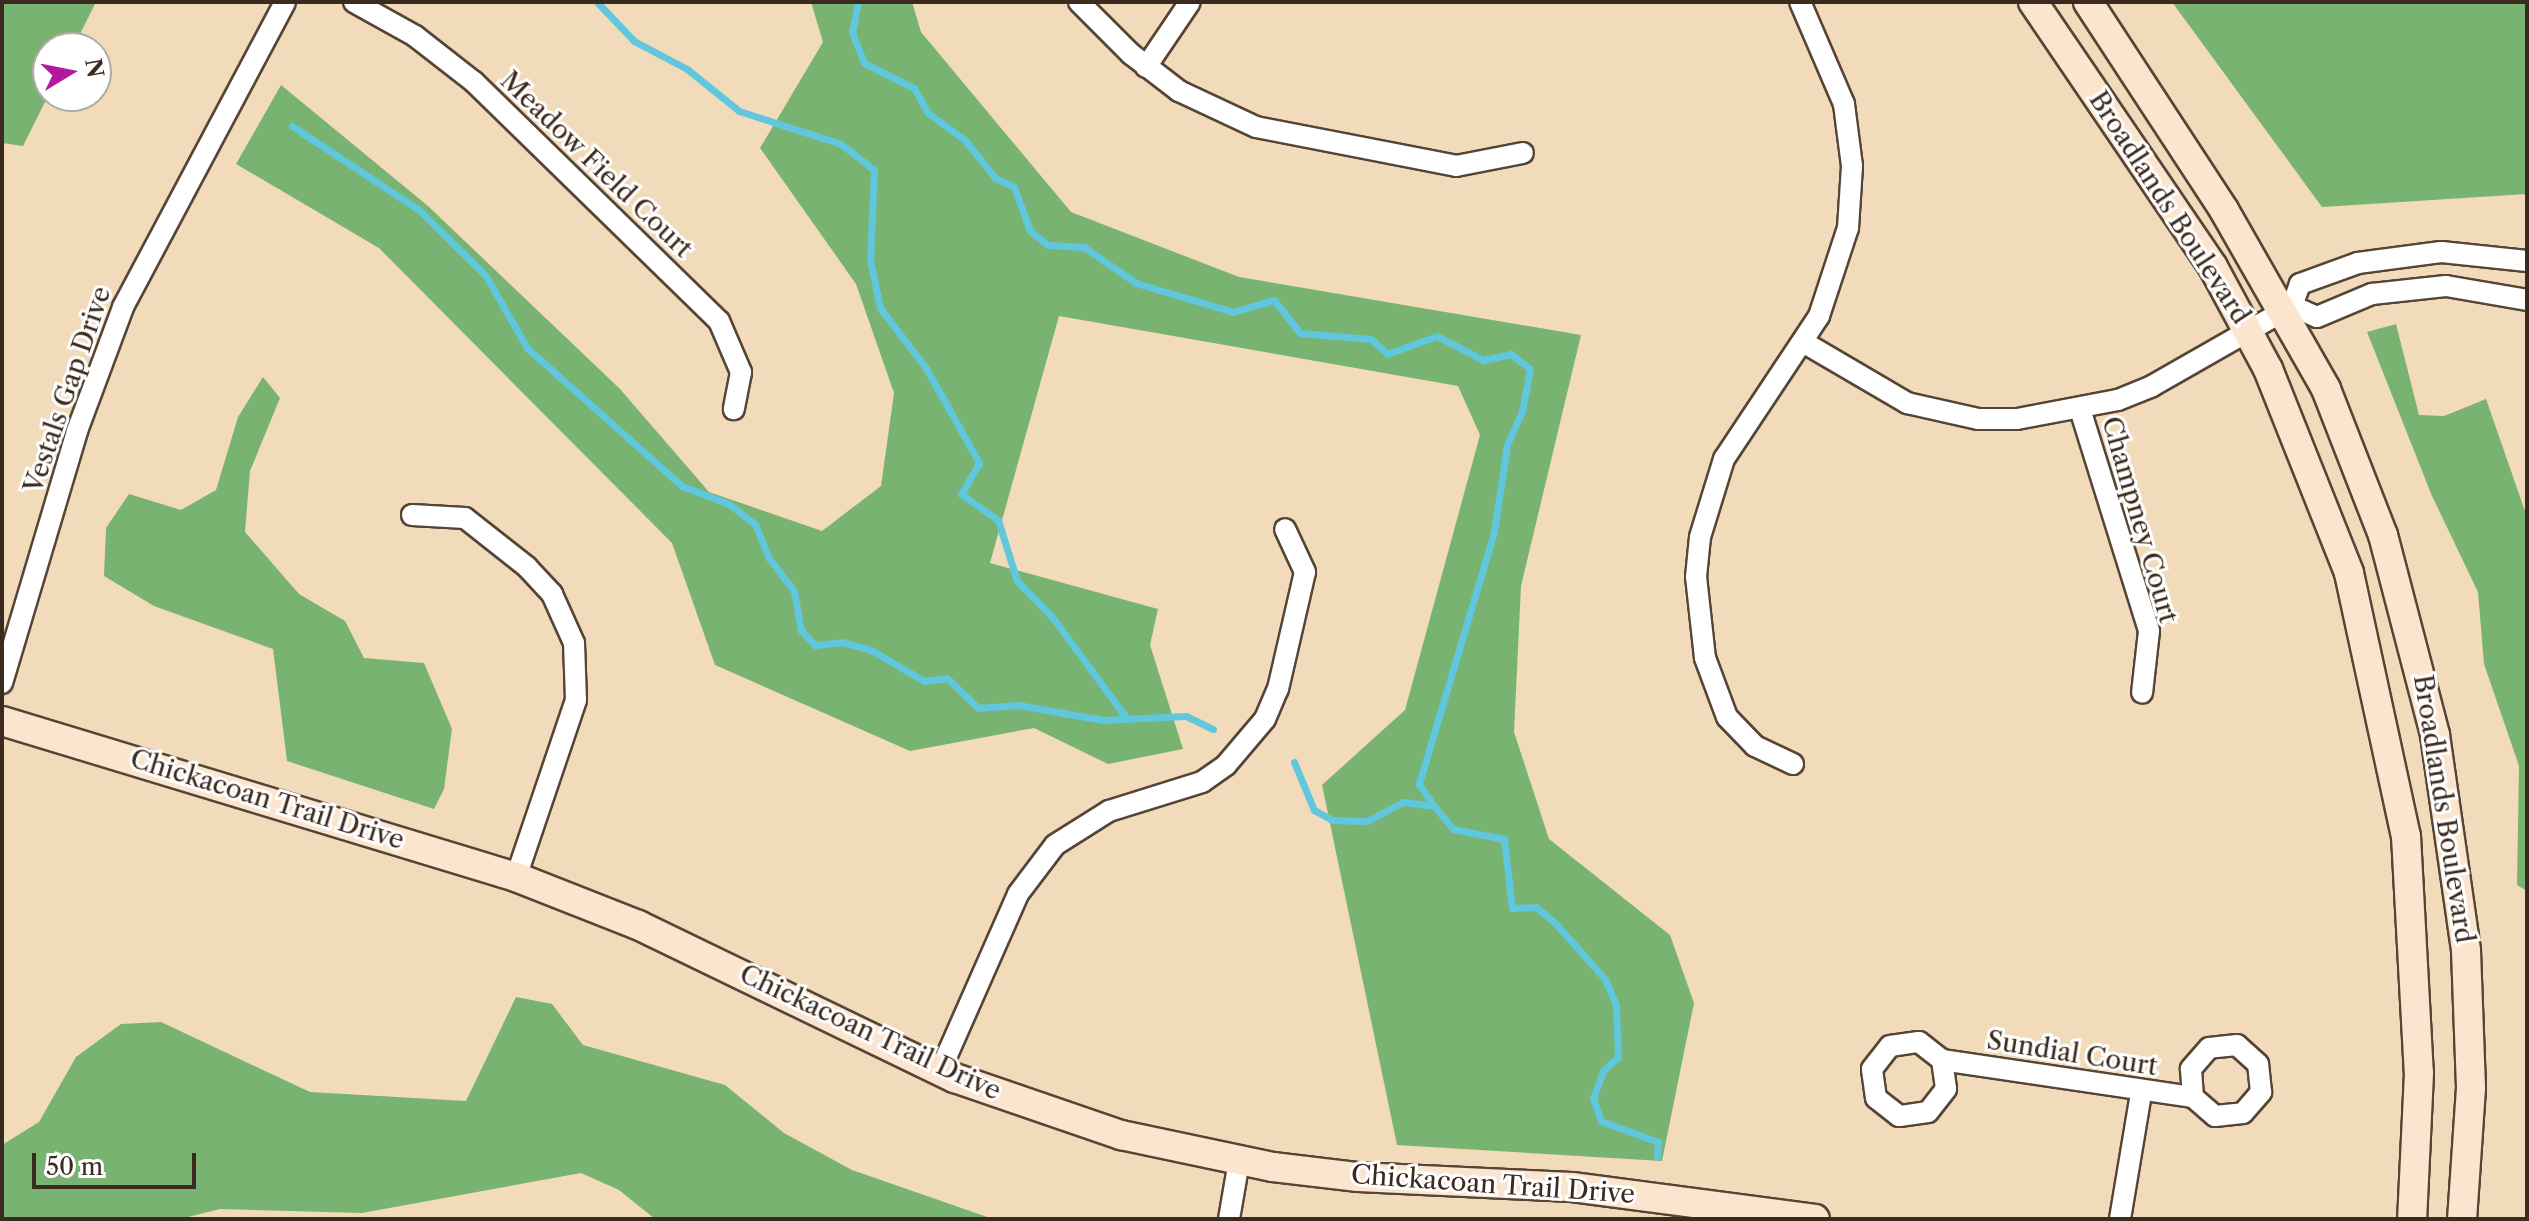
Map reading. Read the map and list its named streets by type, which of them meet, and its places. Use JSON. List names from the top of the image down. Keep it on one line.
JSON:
{"streets":{"main road":["Broadlands Boulevard","Chickacoan Trail Drive"],"street":["Meadow Field Court","Vestals Gap Drive","Champney Court","Sundial Court"]},"scale_bar":"50 m","north":"right"}
